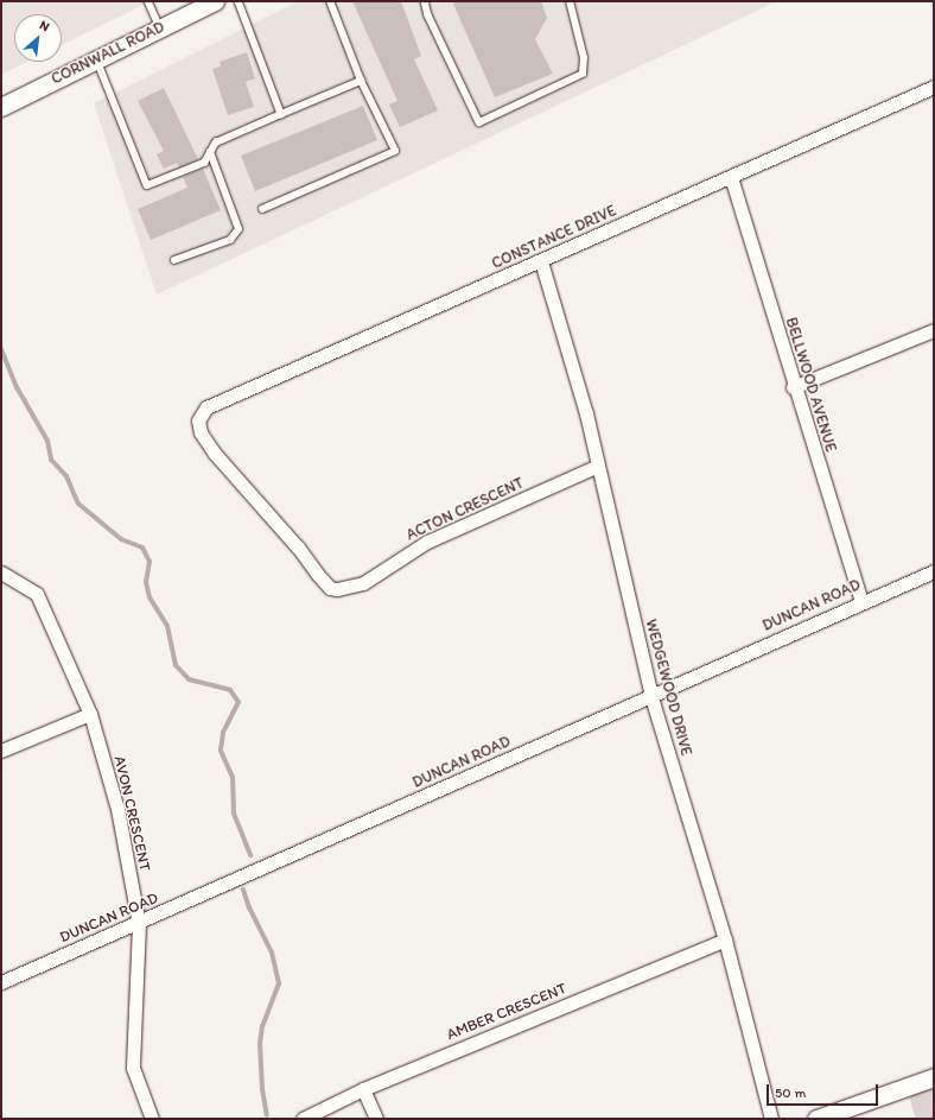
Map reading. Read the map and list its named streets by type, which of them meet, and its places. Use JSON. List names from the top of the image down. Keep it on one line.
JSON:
{"streets":{"main road":["CORNWALL ROAD"],"street":["CONSTANCE DRIVE","BELLWOOD AVENUE","ACTON CRESCENT","DUNCAN ROAD","WEDGEWOOD DRIVE","AVON CRESCENT","AMBER CRESCENT"]},"crossings":[["CONSTANCE DRIVE","BELLWOOD AVENUE"],["CONSTANCE DRIVE","ACTON CRESCENT"],["CONSTANCE DRIVE","WEDGEWOOD DRIVE"],["BELLWOOD AVENUE","DUNCAN ROAD"],["ACTON CRESCENT","WEDGEWOOD DRIVE"],["DUNCAN ROAD","WEDGEWOOD DRIVE"],["DUNCAN ROAD","AVON CRESCENT"],["WEDGEWOOD DRIVE","AMBER CRESCENT"]],"scale_bar":"50 m","north":"top right"}
